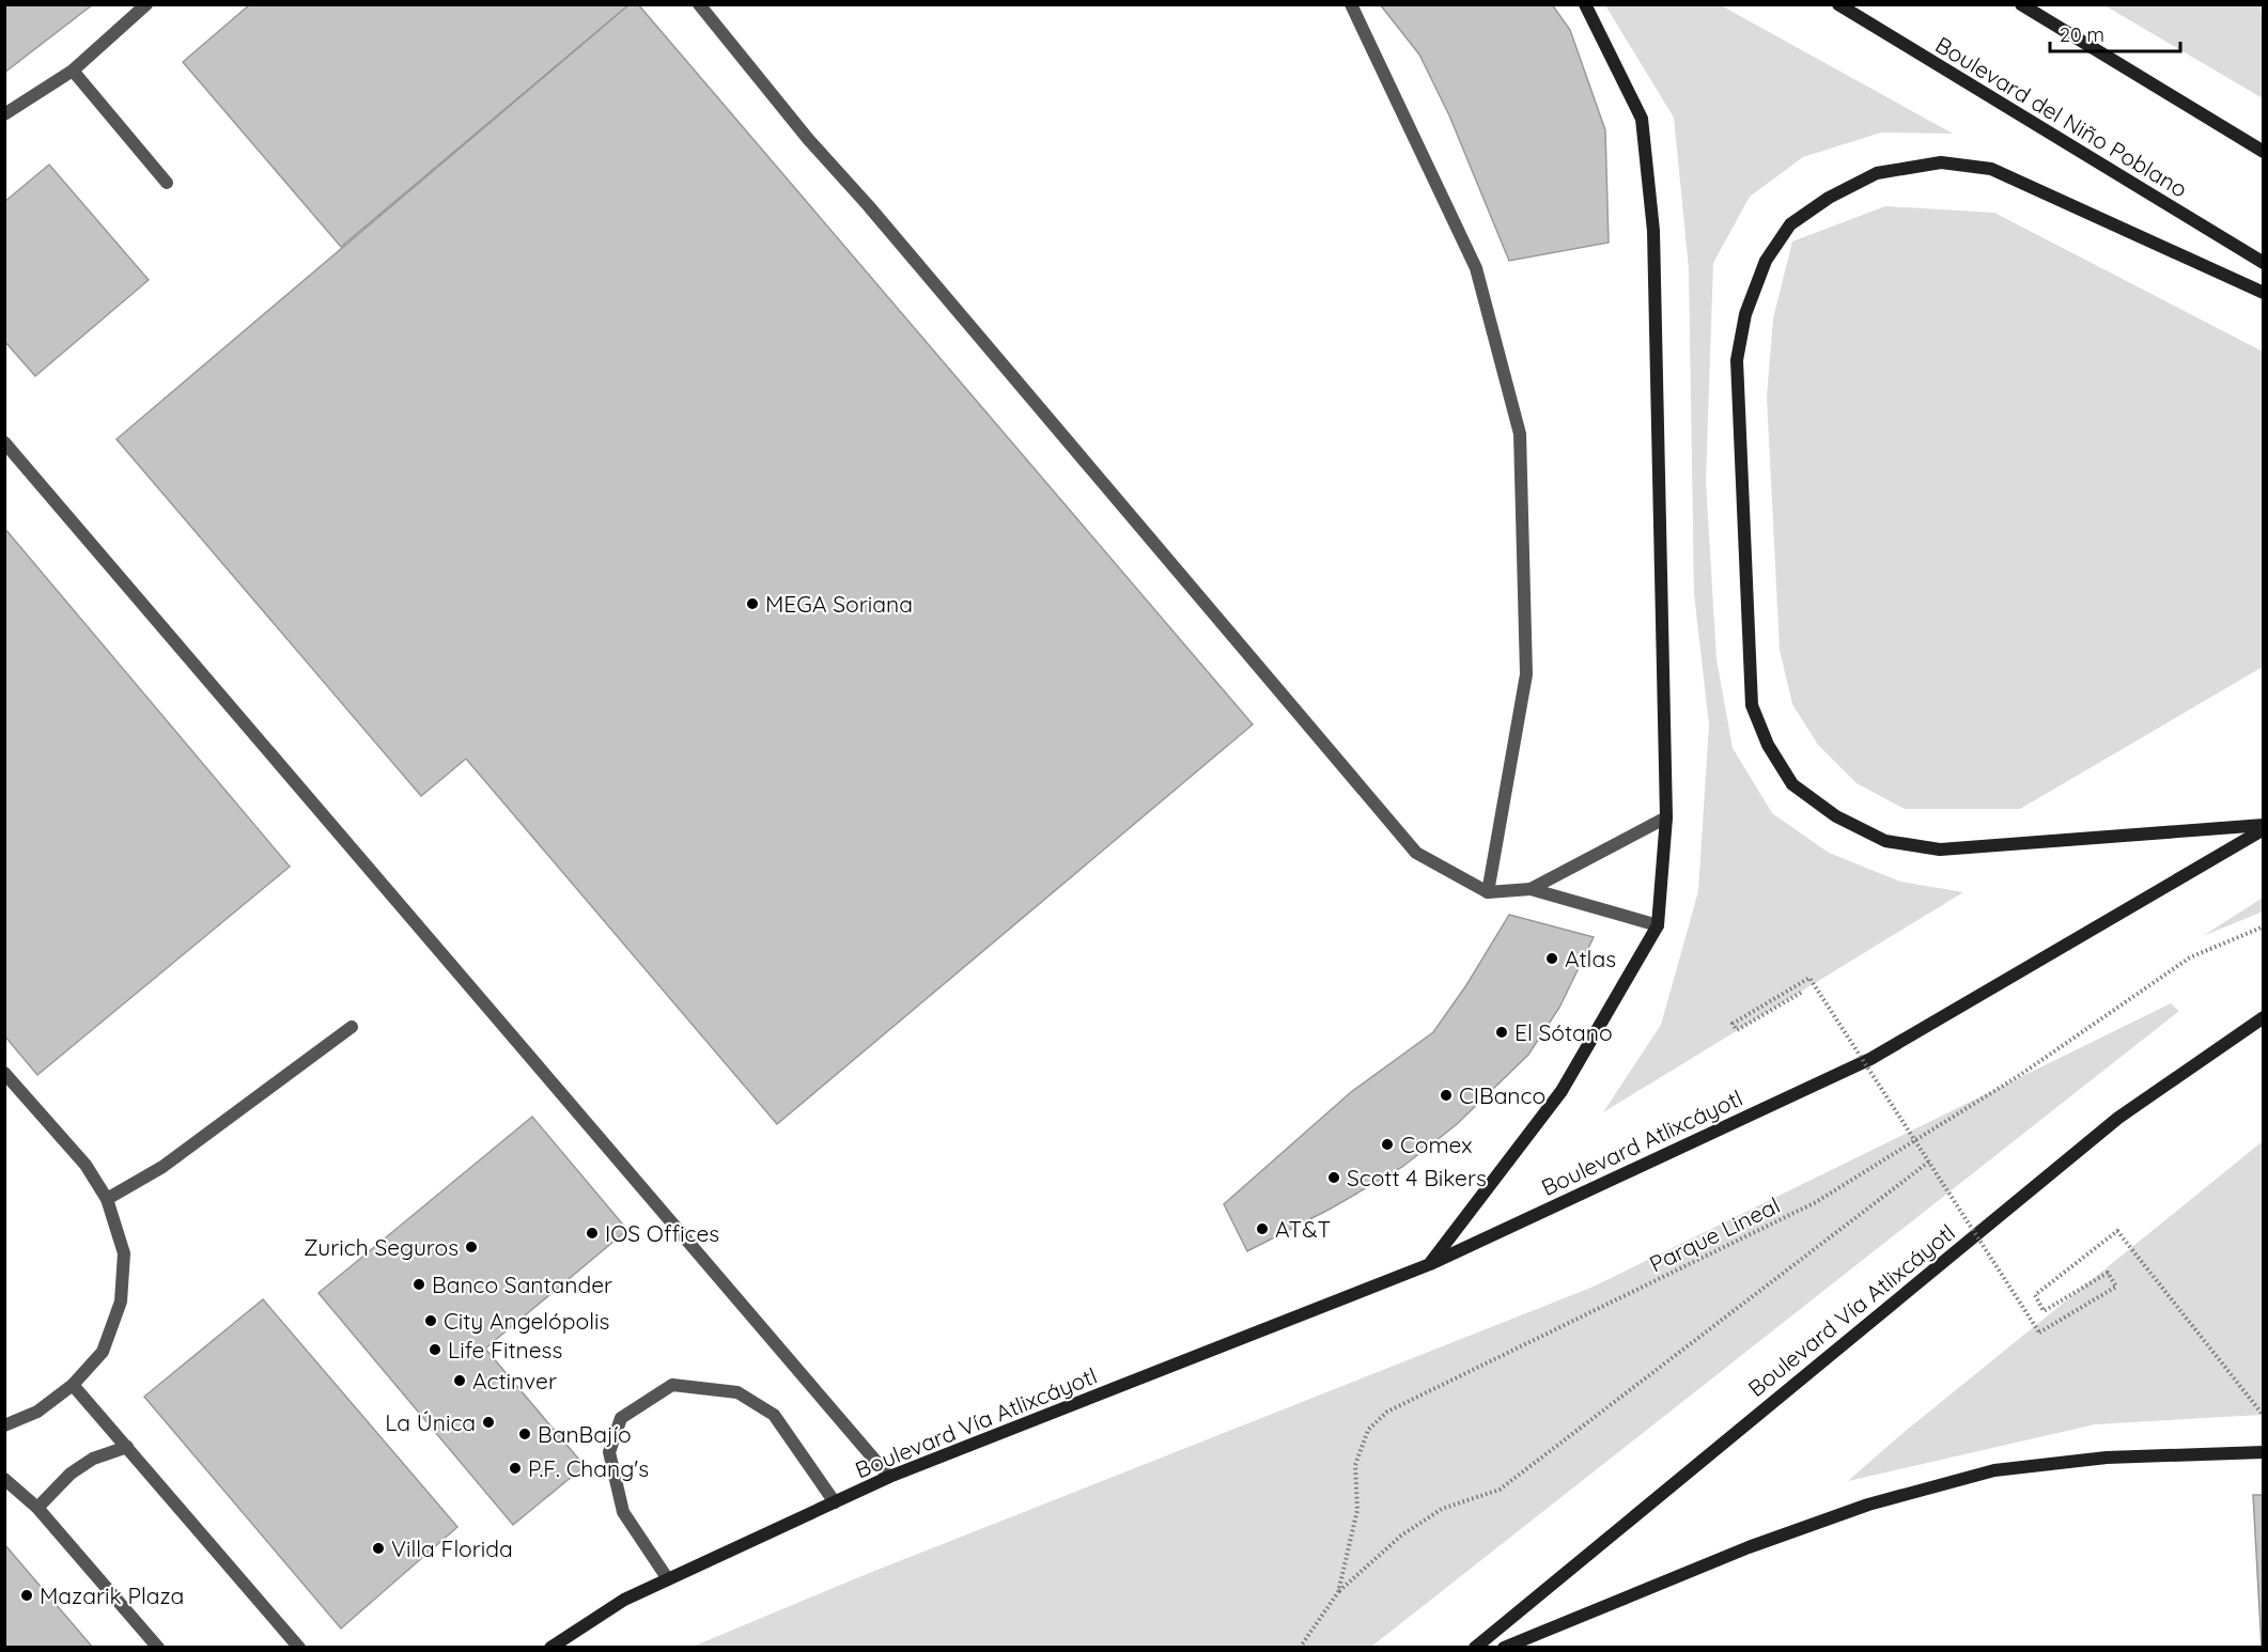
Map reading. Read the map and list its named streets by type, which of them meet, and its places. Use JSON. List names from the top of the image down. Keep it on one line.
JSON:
{"streets":{"main road":["Boulevard del Niño Poblano","Boulevard Atlixcáyotl","Boulevard Vía Atlixcáyotl"],"path":["Parque Lineal"]},"crossings":[["Boulevard Atlixcáyotl","Boulevard Vía Atlixcáyotl"]],"places":["MEGA Soriana","Atlas","El Sótano","CIBanco","Comex","Scott 4 Bikers","AT&T","IOS Offices","Zurich Seguros","Banco Santander","City Angelópolis","Life Fitness","Actinver","La Única","BanBajío","P.F. Chang's","Villa Florida","Mazarik Plaza"],"scale_bar":"20 m"}
